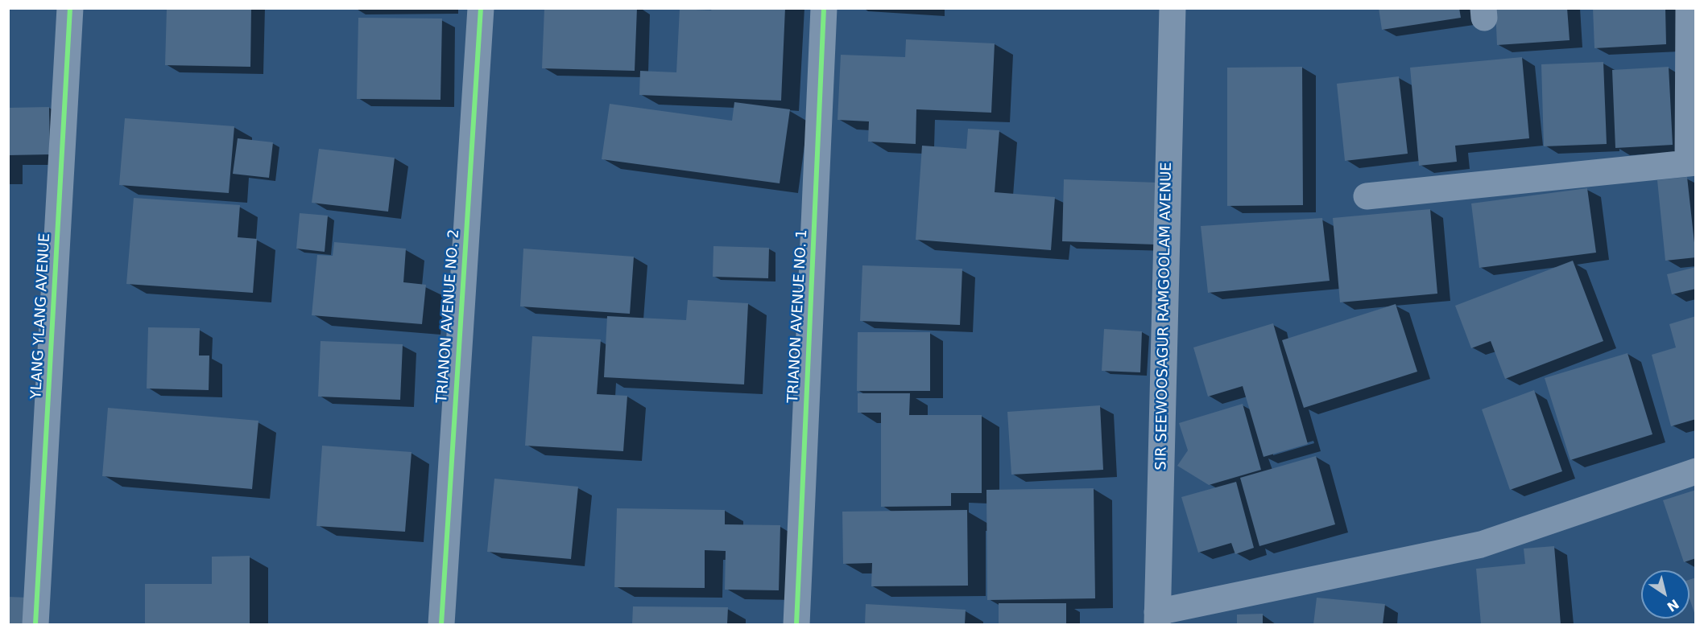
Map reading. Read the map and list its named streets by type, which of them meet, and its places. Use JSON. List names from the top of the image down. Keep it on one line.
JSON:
{"streets":{"street":["YLANG YLANG AVENUE","TRIANON AVENUE NO. 2","TRIANON AVENUE NO. 1","SIR SEEWOOSAGUR RAMGOOLAM AVENUE"]},"north":"bottom right"}
